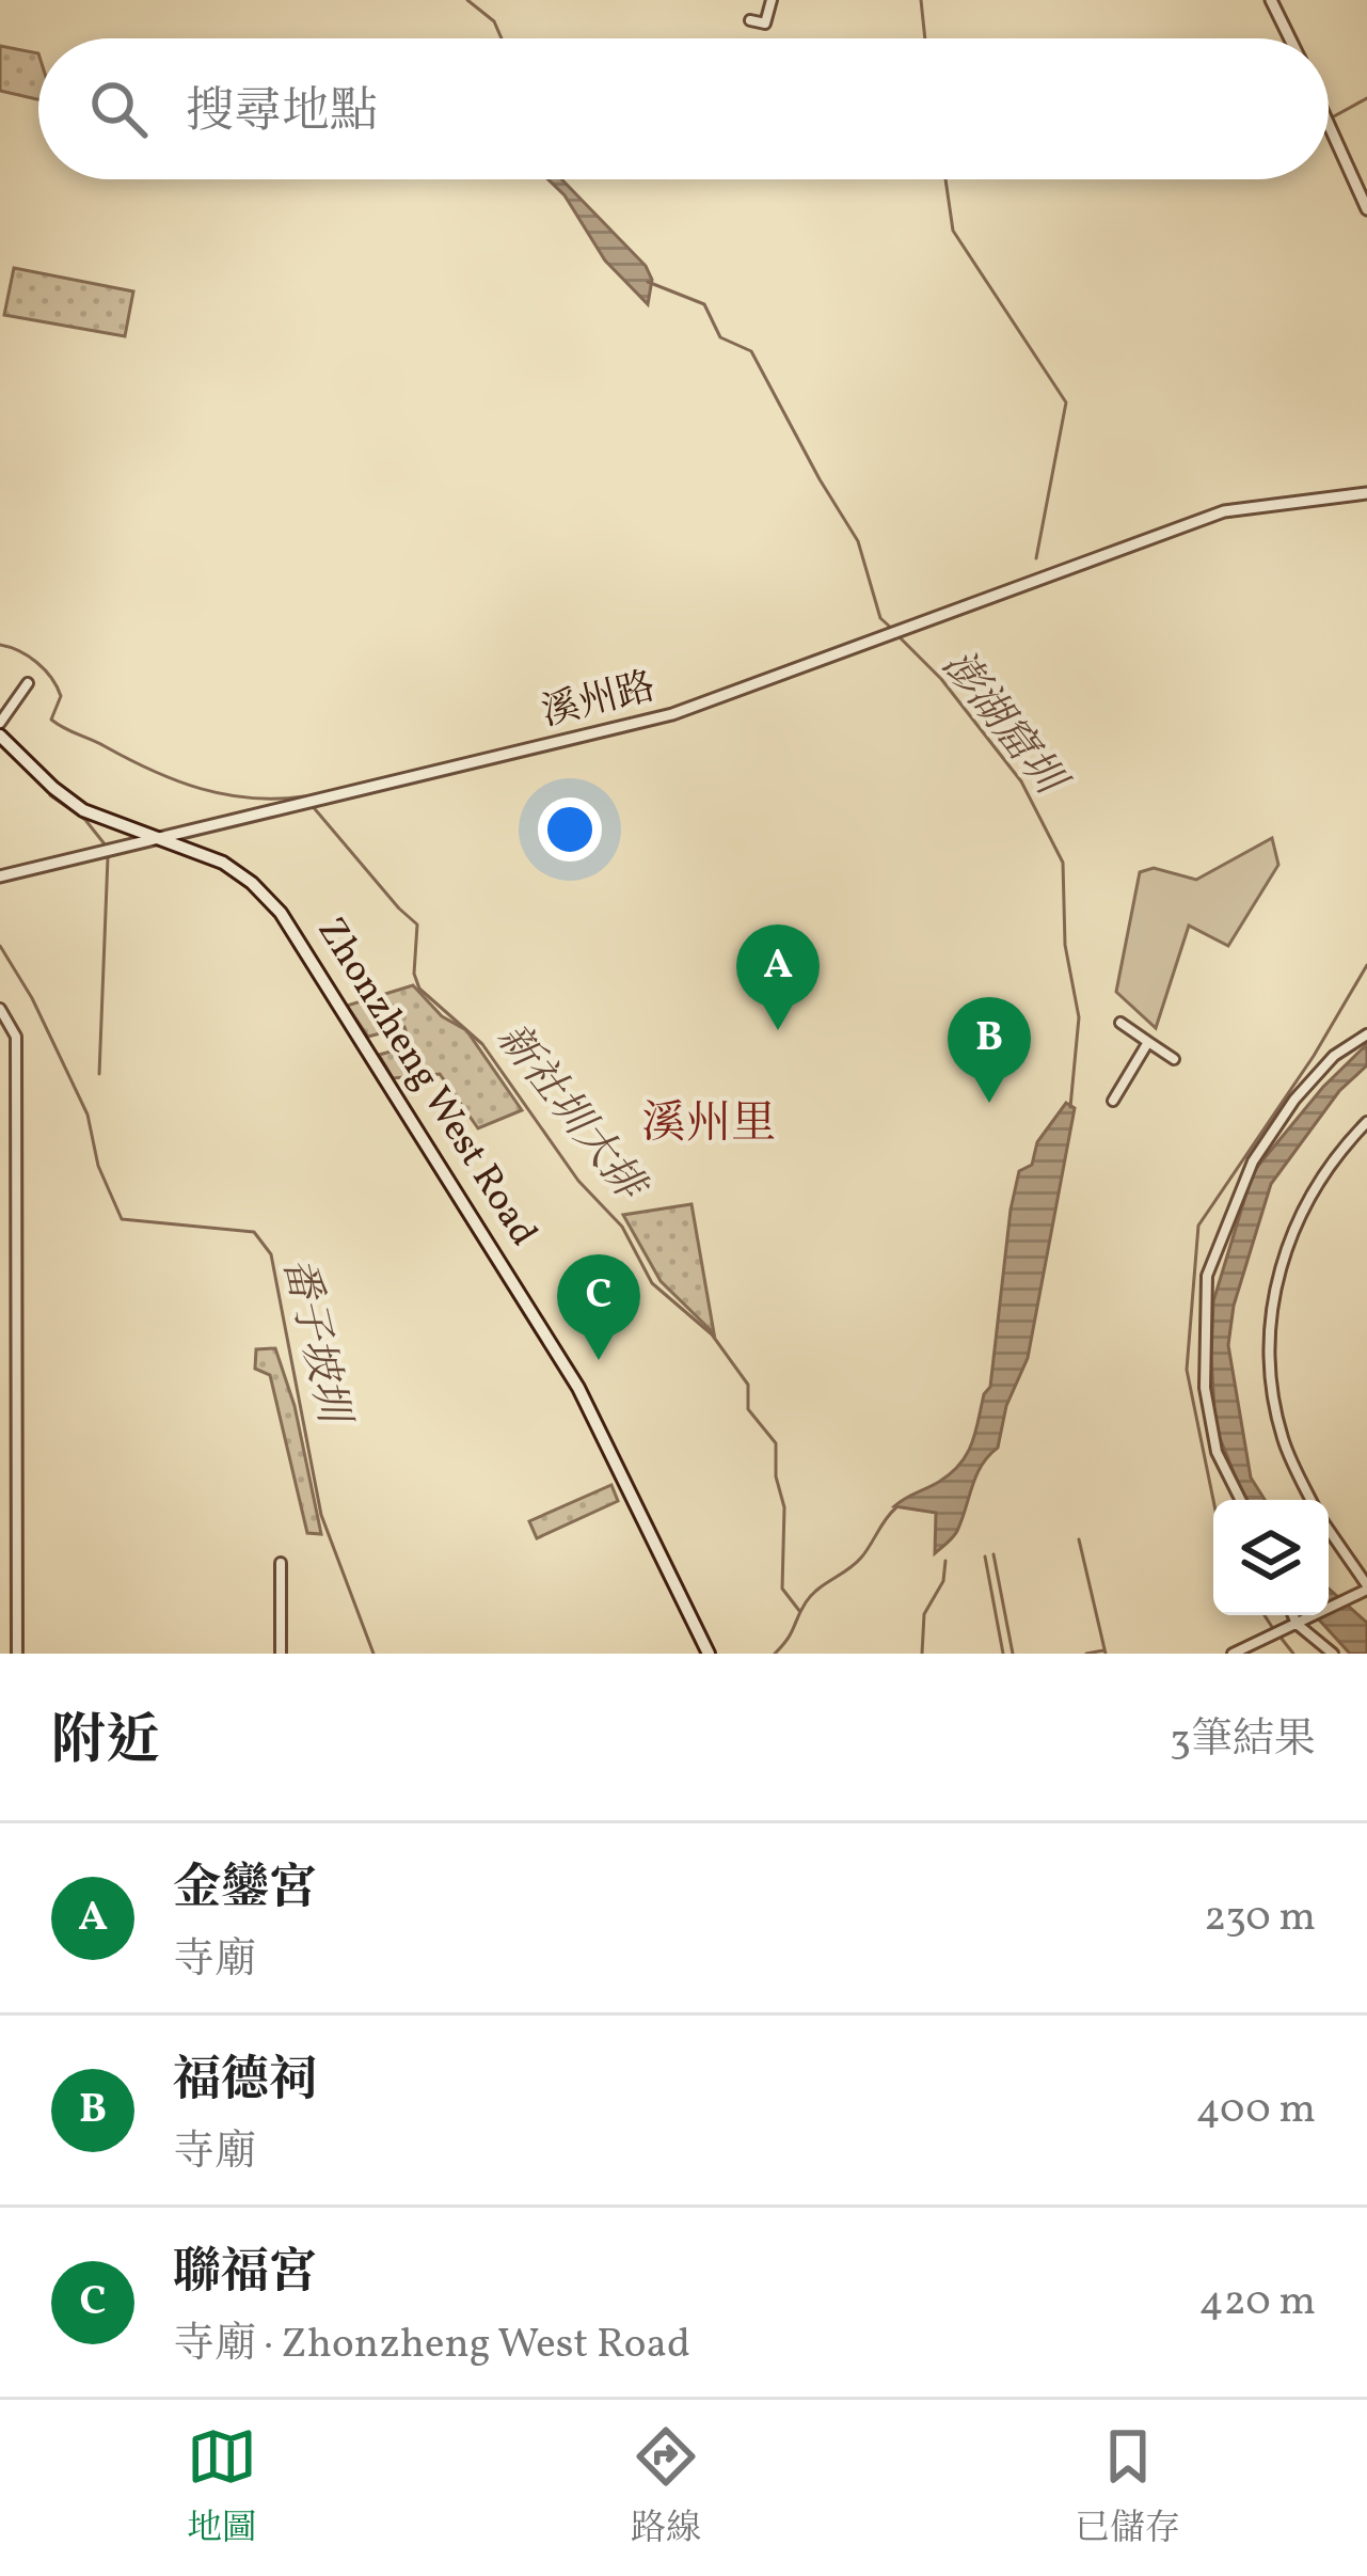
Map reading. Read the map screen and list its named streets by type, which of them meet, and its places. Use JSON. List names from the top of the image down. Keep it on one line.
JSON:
{"streets":{"main road":["Zhonzheng West Road"],"street":["溪州路"]},"crossings":[["溪州路","Zhonzheng West Road"]],"districts":["溪州里"],"water":["澎湖窟圳","新社圳大排","番子坡圳"],"page":{"search":"搜尋地點","pins":["A","B","C"],"heading":["附近","3筆結果"],"list":[{"mark":"A","name":"金鑾宮","note":"寺廟","value":"230 m"},{"mark":"B","name":"福德祠","note":"寺廟","value":"400 m"},{"mark":"C","name":"聯福宮","note":"寺廟 · Zhonzheng West Road","value":"420 m"}],"nav":["地圖","路線","已儲存"]}}
